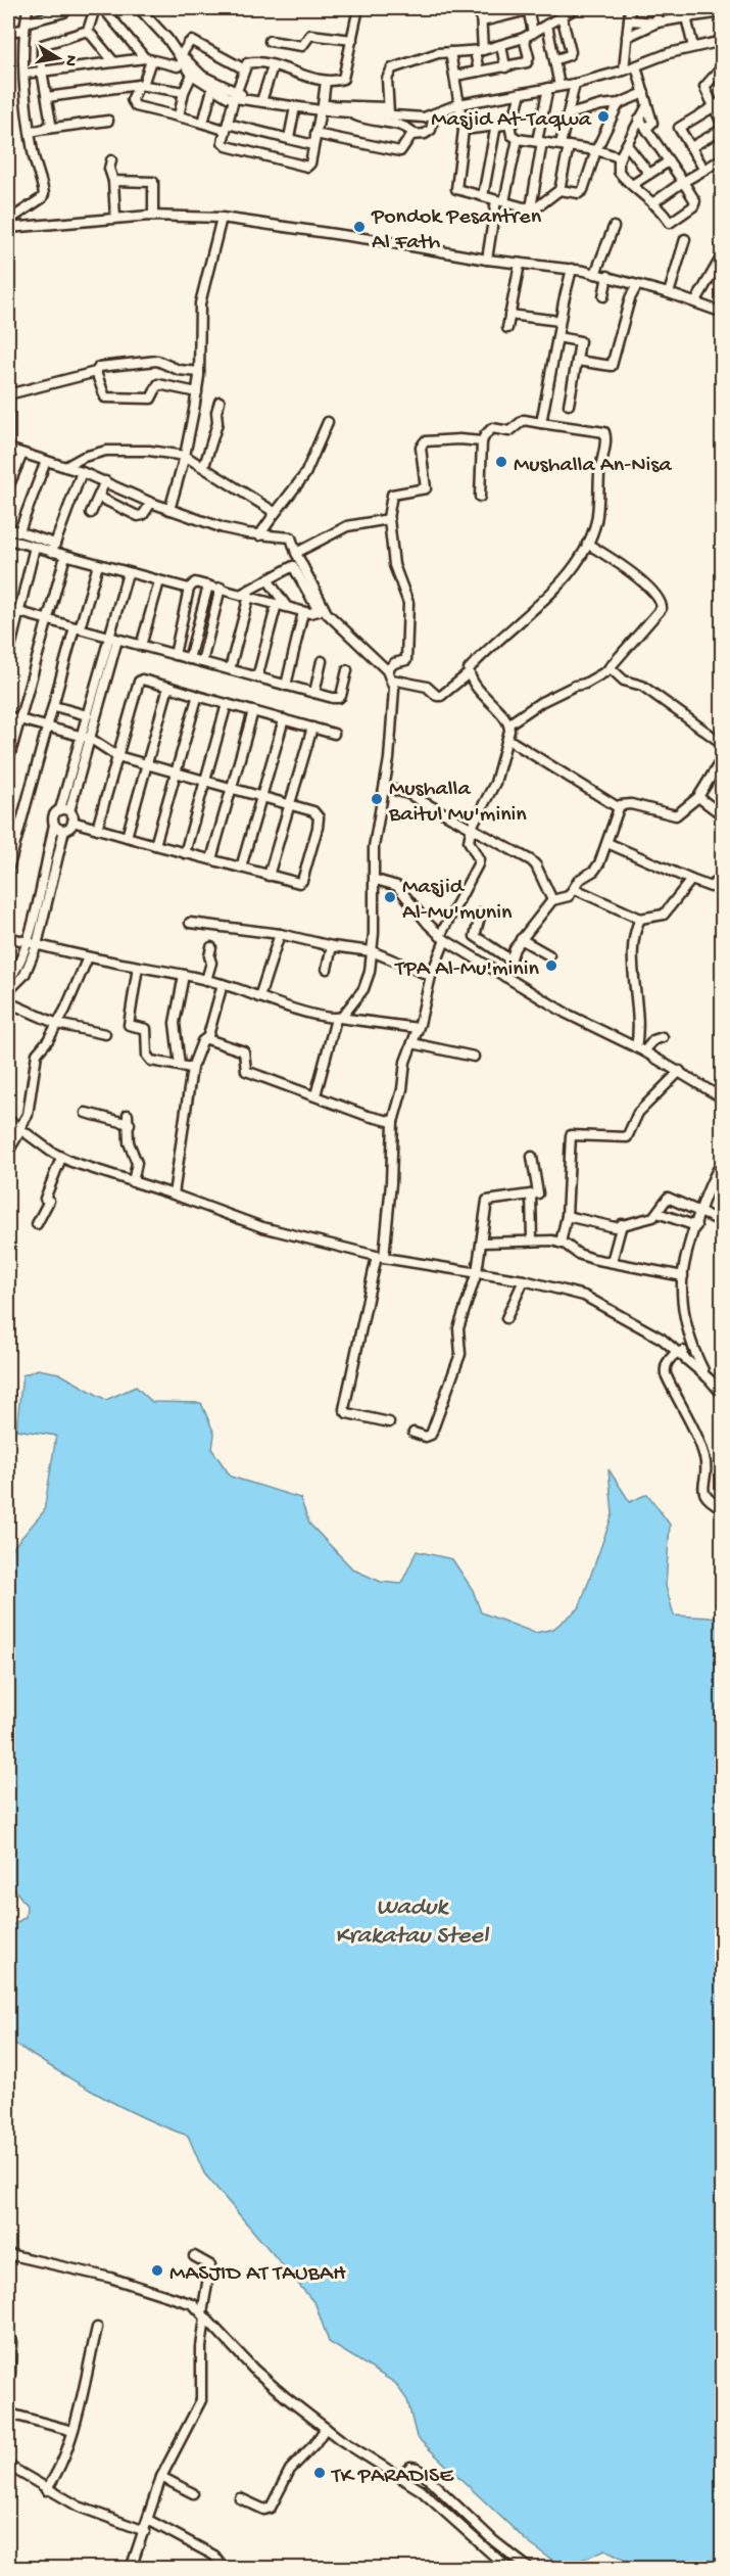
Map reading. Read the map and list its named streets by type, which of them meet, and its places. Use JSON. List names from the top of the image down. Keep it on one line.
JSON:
{"water":["Waduk Krakatau Steel"],"places":["Masjid At-Taqwa","Pondok Pesantren Al Fath","Mushalla An-Nisa","Mushalla Baitul Mu'minin","Masjid Al-Mu'munin","TPA Al-Mu'minin","MASJID AT TAUBAH","TK PARADISE"],"north":"right"}
